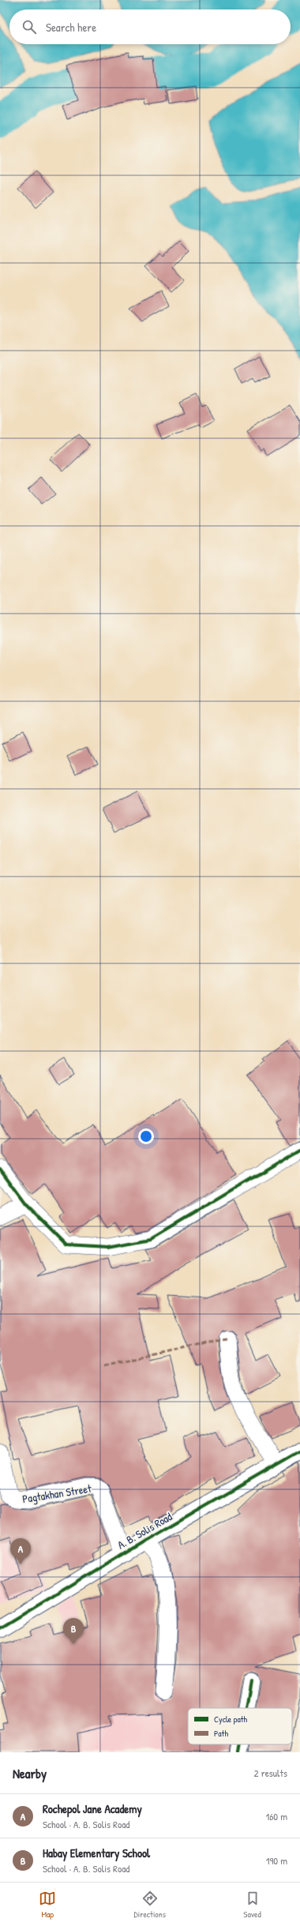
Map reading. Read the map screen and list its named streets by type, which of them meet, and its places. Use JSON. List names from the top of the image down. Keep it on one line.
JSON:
{"streets":{"street":["Pagtakhan Street","A. B. Solis Road"]},"crossings":[["Pagtakhan Street","A. B. Solis Road"]],"legend":["Cycle path","Path"],"page":{"search":"Search here","pins":["A","B"],"heading":["Nearby","2 results"],"list":[{"mark":"A","name":"Rochepol Jane Academy","note":"School · A. B. Solis Road","value":"160 m"},{"mark":"B","name":"Habay Elementary School","note":"School · A. B. Solis Road","value":"190 m"}],"nav":["Map","Directions","Saved"]}}
